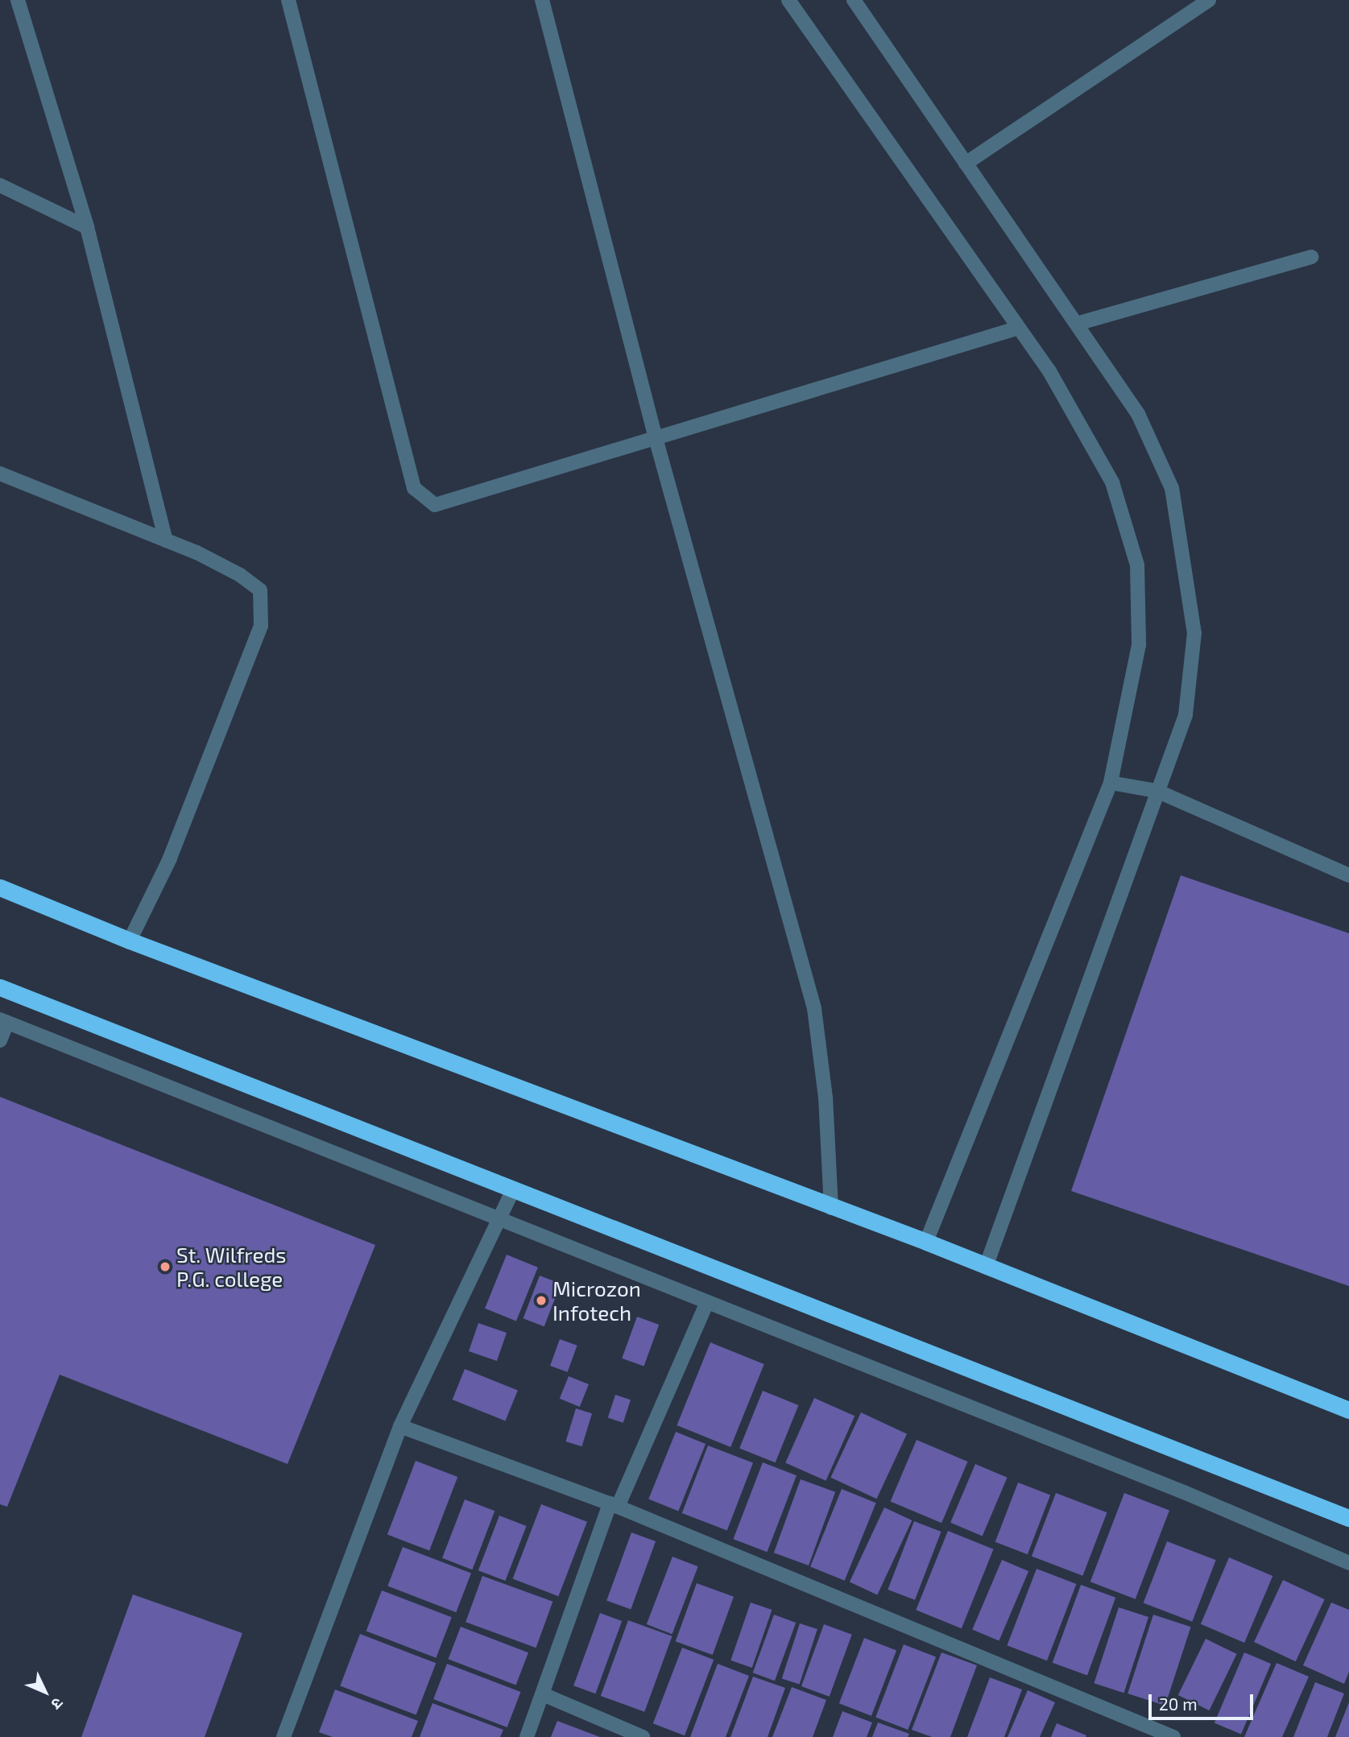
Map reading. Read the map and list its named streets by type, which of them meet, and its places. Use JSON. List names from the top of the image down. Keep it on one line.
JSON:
{"places":["St. Wilfreds P.G. college","Microzon Infotech"],"scale_bar":"20 m","north":"bottom right"}
